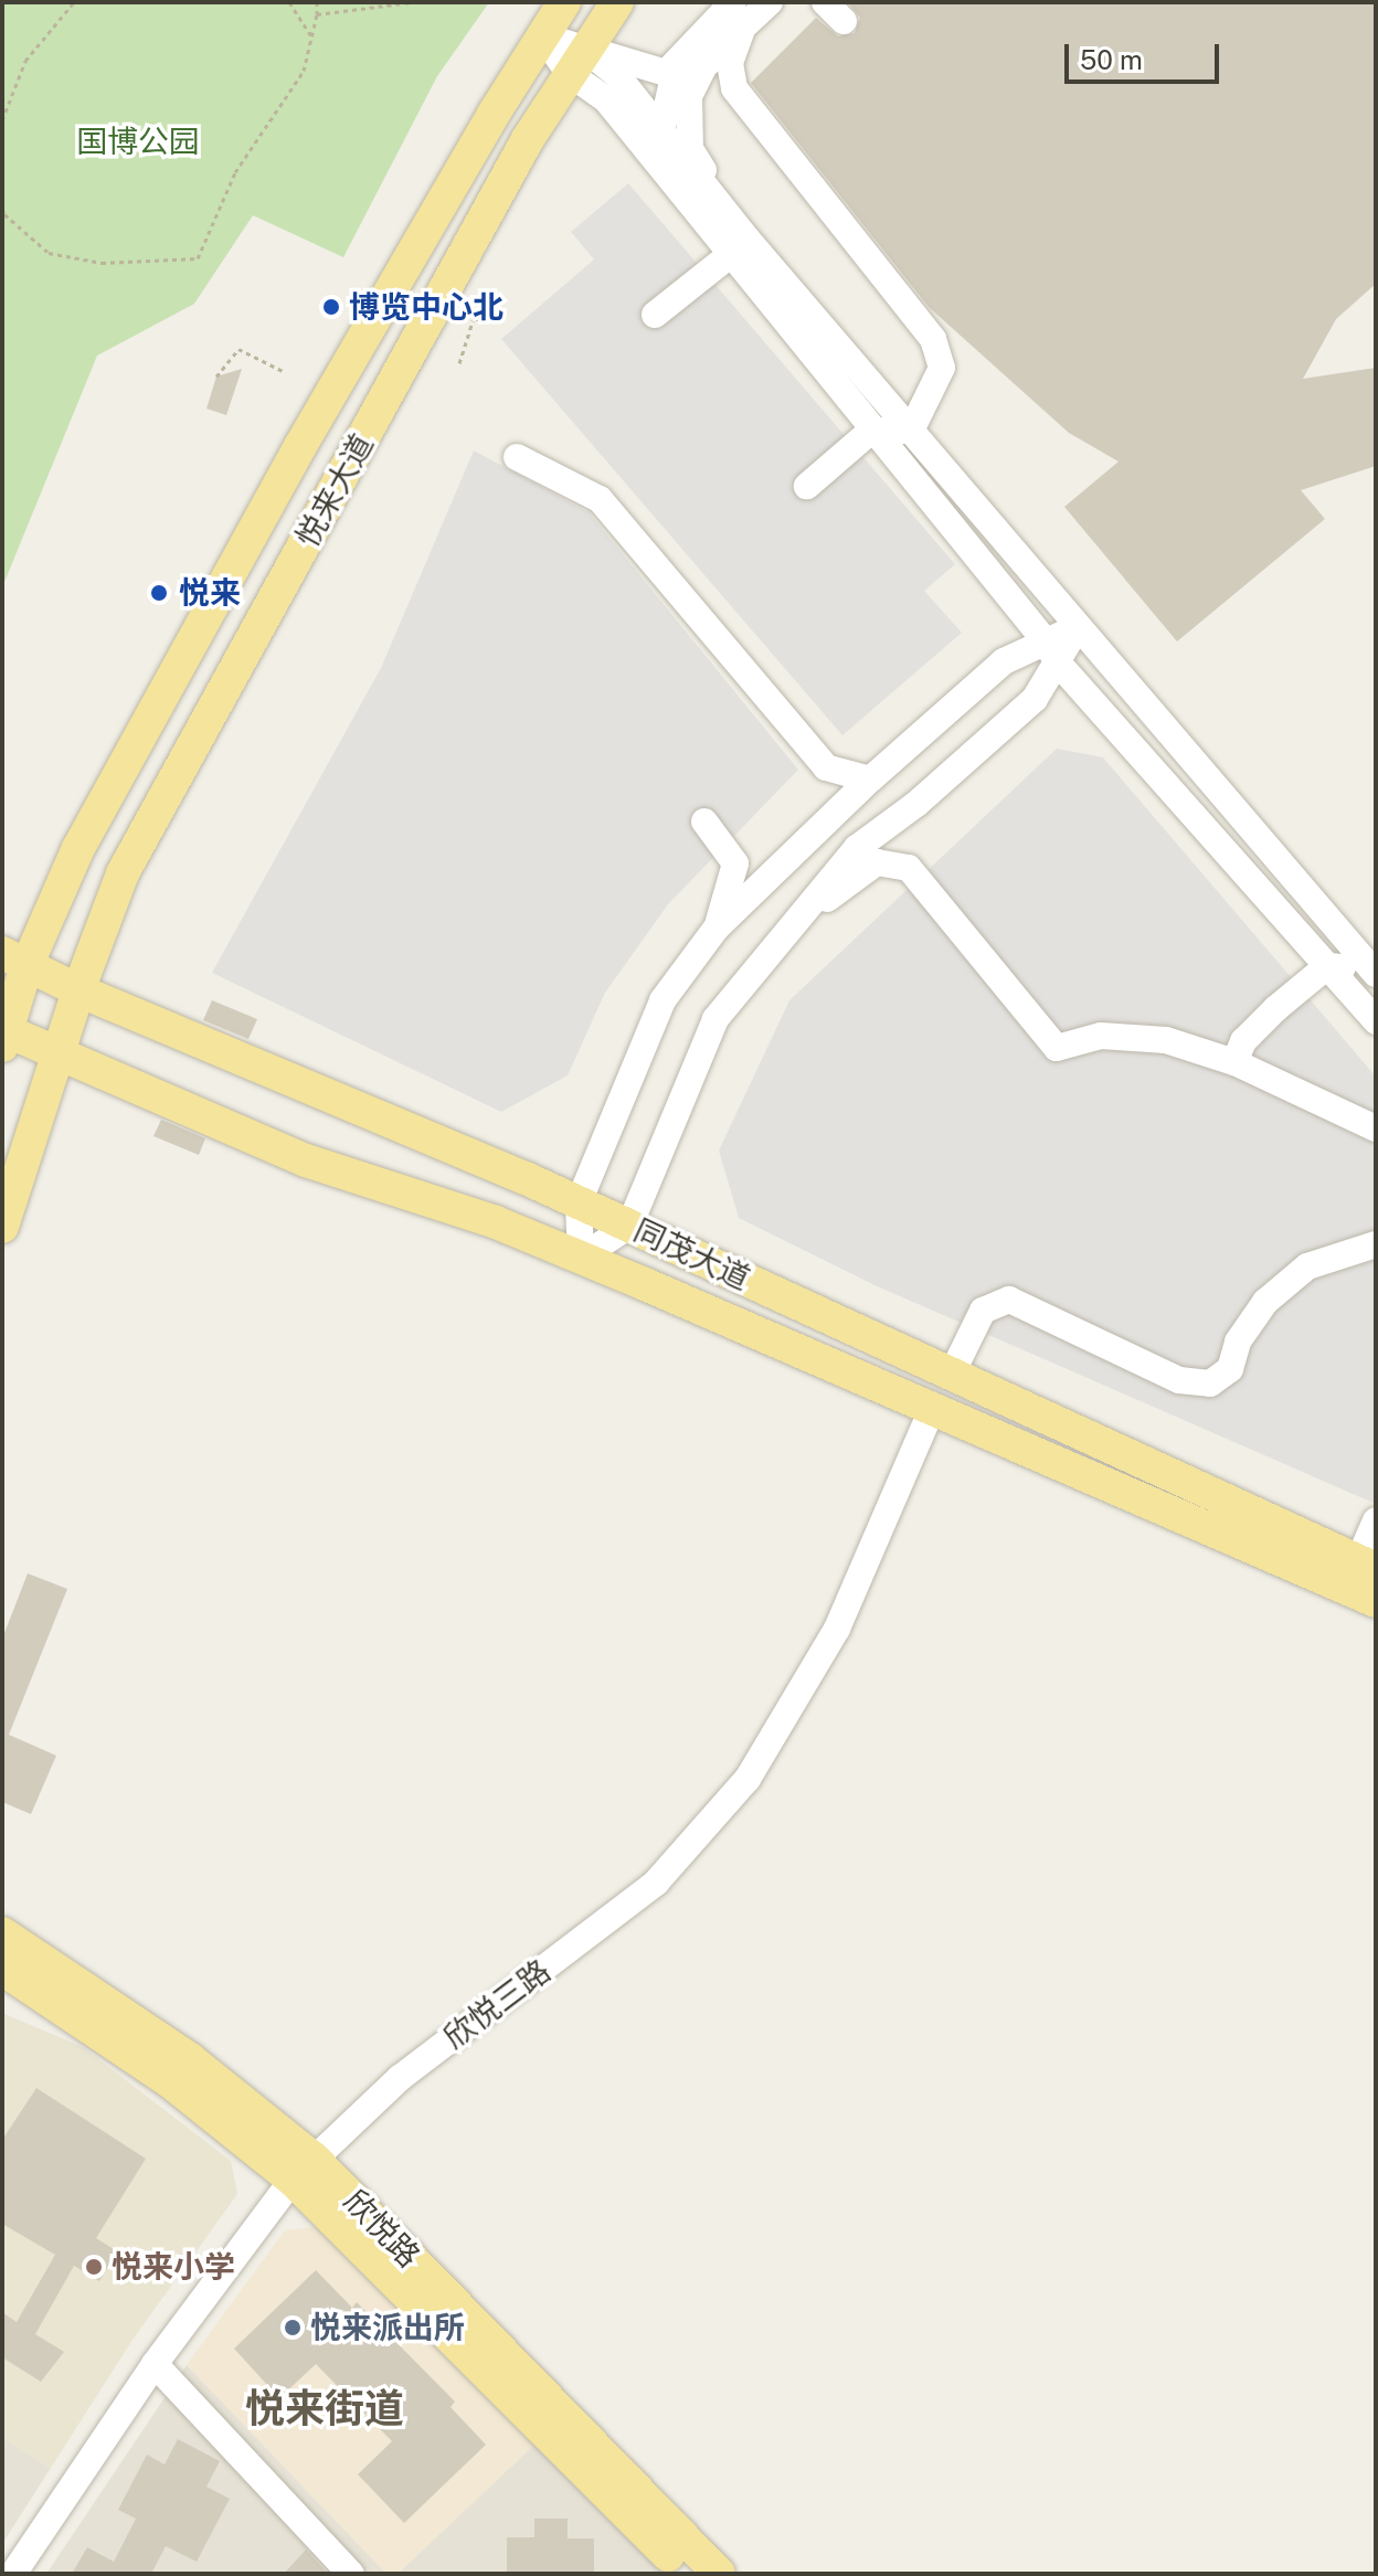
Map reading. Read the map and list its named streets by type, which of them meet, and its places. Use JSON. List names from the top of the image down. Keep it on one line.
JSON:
{"streets":{"main road":["悦来大道","同茂大道","欣悦路"],"street":["欣悦三路"]},"crossings":[["悦来大道","同茂大道"],["同茂大道","欣悦三路"],["欣悦三路","欣悦路"]],"districts":["悦来街道"],"parks":["国博公园"],"places":["博览中心北","悦来","悦来小学","悦来派出所"],"scale_bar":"50 m"}
